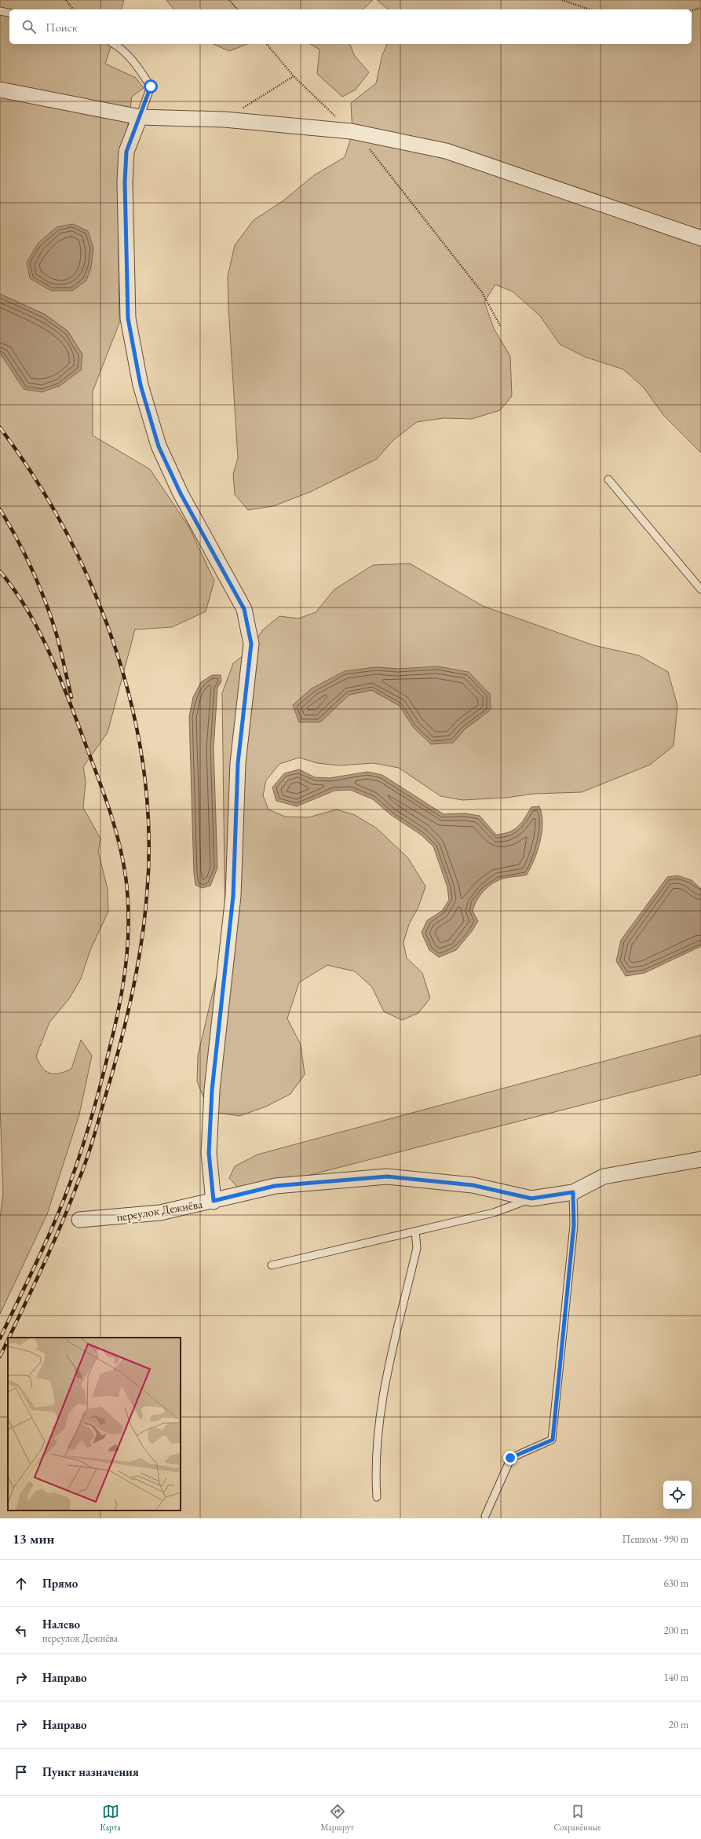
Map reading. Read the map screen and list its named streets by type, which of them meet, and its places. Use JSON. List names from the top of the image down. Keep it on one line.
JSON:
{"streets":{"street":["переулок Дежнёва"]},"page":{"search":"Поиск","heading":["13 мин","Пешком · 990 m"],"list":[["Прямо","630 m"],["Налево","переулок Дежнёва","200 m"],["Направо","140 m"],["Направо","20 m"],"Пункт назначения"],"nav":["Карта","Маршрут","Сохранённые"]}}
